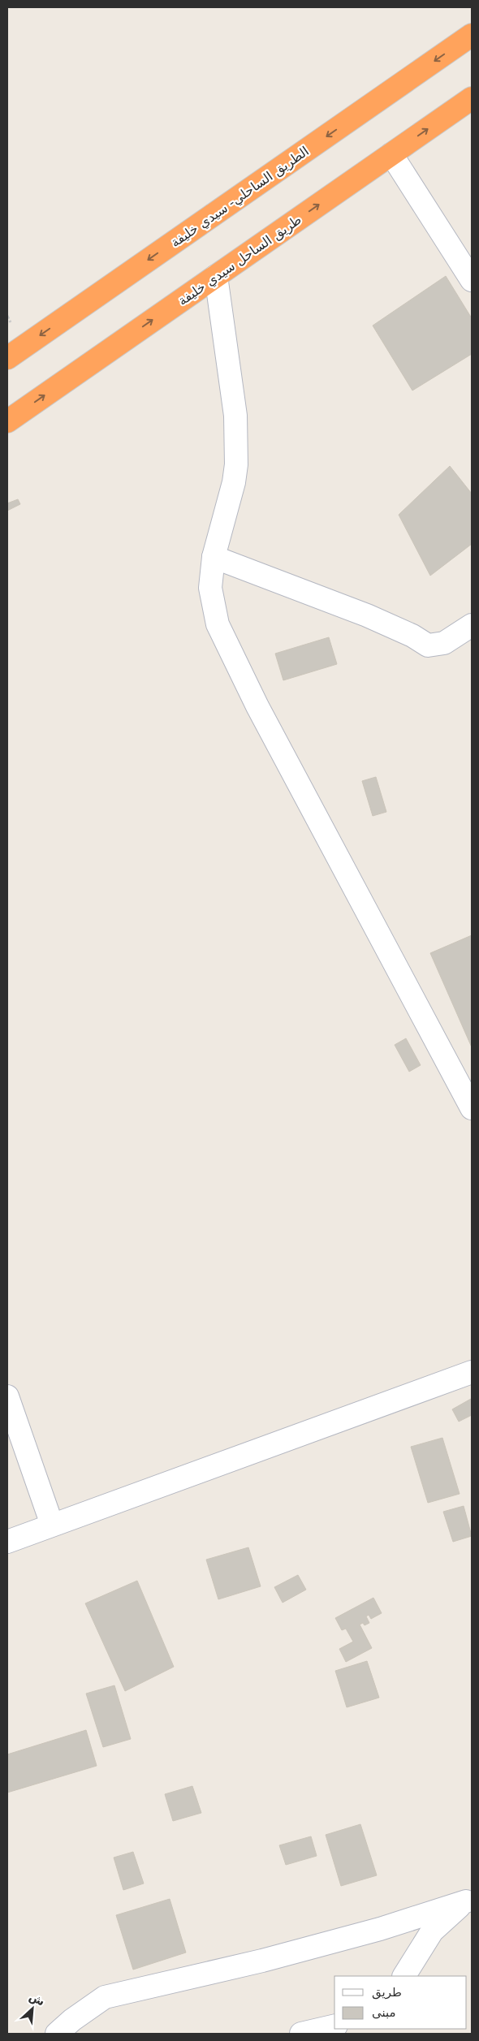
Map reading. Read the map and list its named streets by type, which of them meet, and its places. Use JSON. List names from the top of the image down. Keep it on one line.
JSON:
{"streets":{"highway":["الطريق الساحلي- سيدي خليفة","طريق الساحل سيدي خليفة"]},"one_way":["الطريق الساحلي- سيدي خليفة","طريق الساحل سيدي خليفة"],"legend":["طريق","مبنى"],"north":"top right"}
